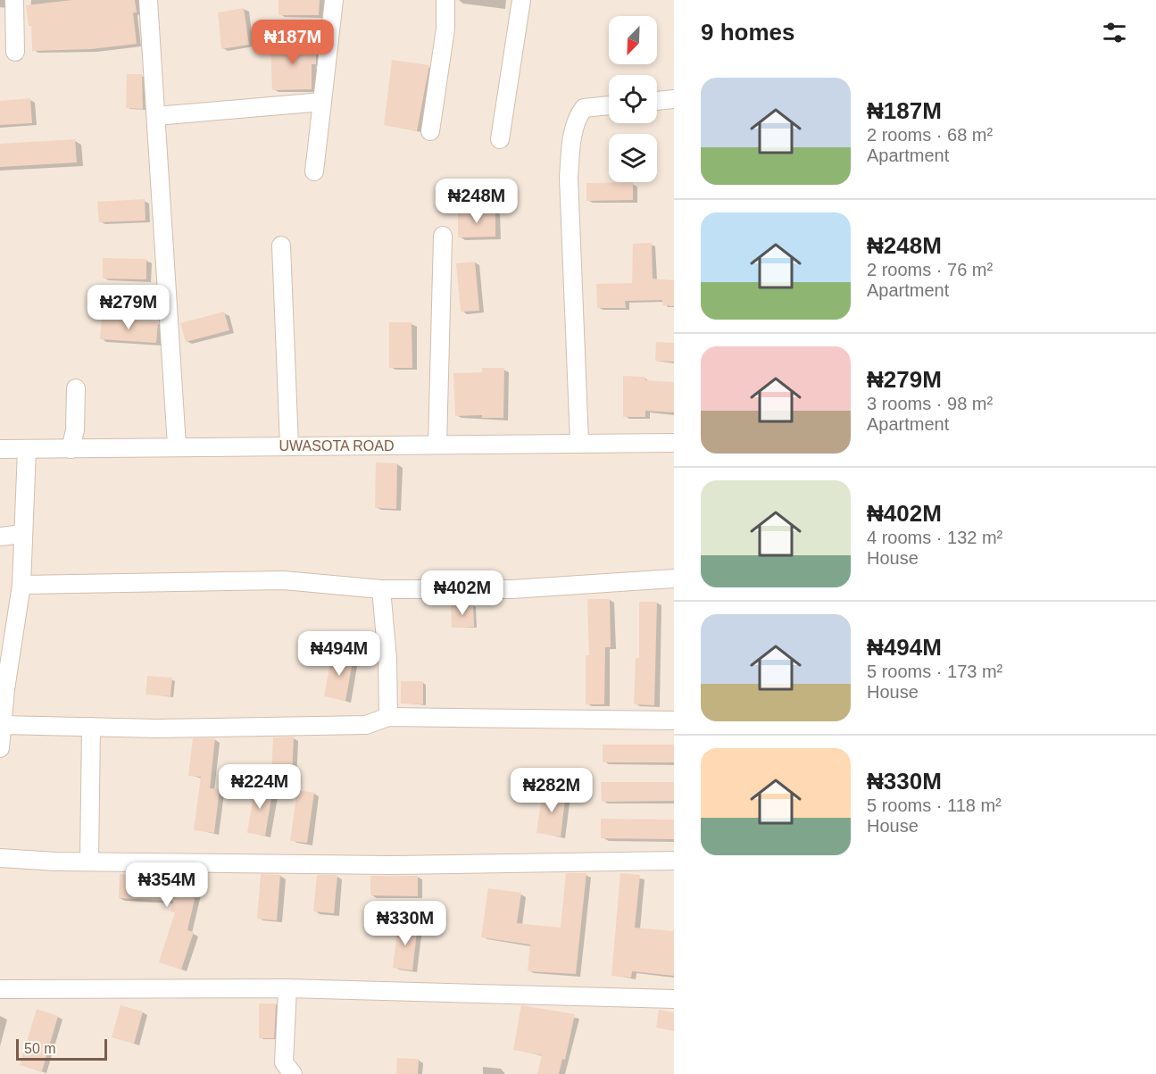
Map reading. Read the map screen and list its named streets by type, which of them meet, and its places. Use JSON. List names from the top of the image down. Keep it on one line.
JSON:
{"streets":{"street":["UWASOTA ROAD"]},"scale_bar":"50 m","north":"bottom left","page":{"heading":"9 homes","price":["₦187M","₦248M","₦279M","₦402M","₦494M","₦224M","₦282M","₦354M","₦330M"],"list":[{"name":"₦187M","note":"2 rooms · 68 m² · Apartment"},{"name":"₦248M","note":"2 rooms · 76 m² · Apartment"},{"name":"₦279M","note":"3 rooms · 98 m² · Apartment"},{"name":"₦402M","note":"4 rooms · 132 m² · House"},{"name":"₦494M","note":"5 rooms · 173 m² · House"},{"name":"₦330M","note":"5 rooms · 118 m² · House"}],"scale":"50 m"}}
